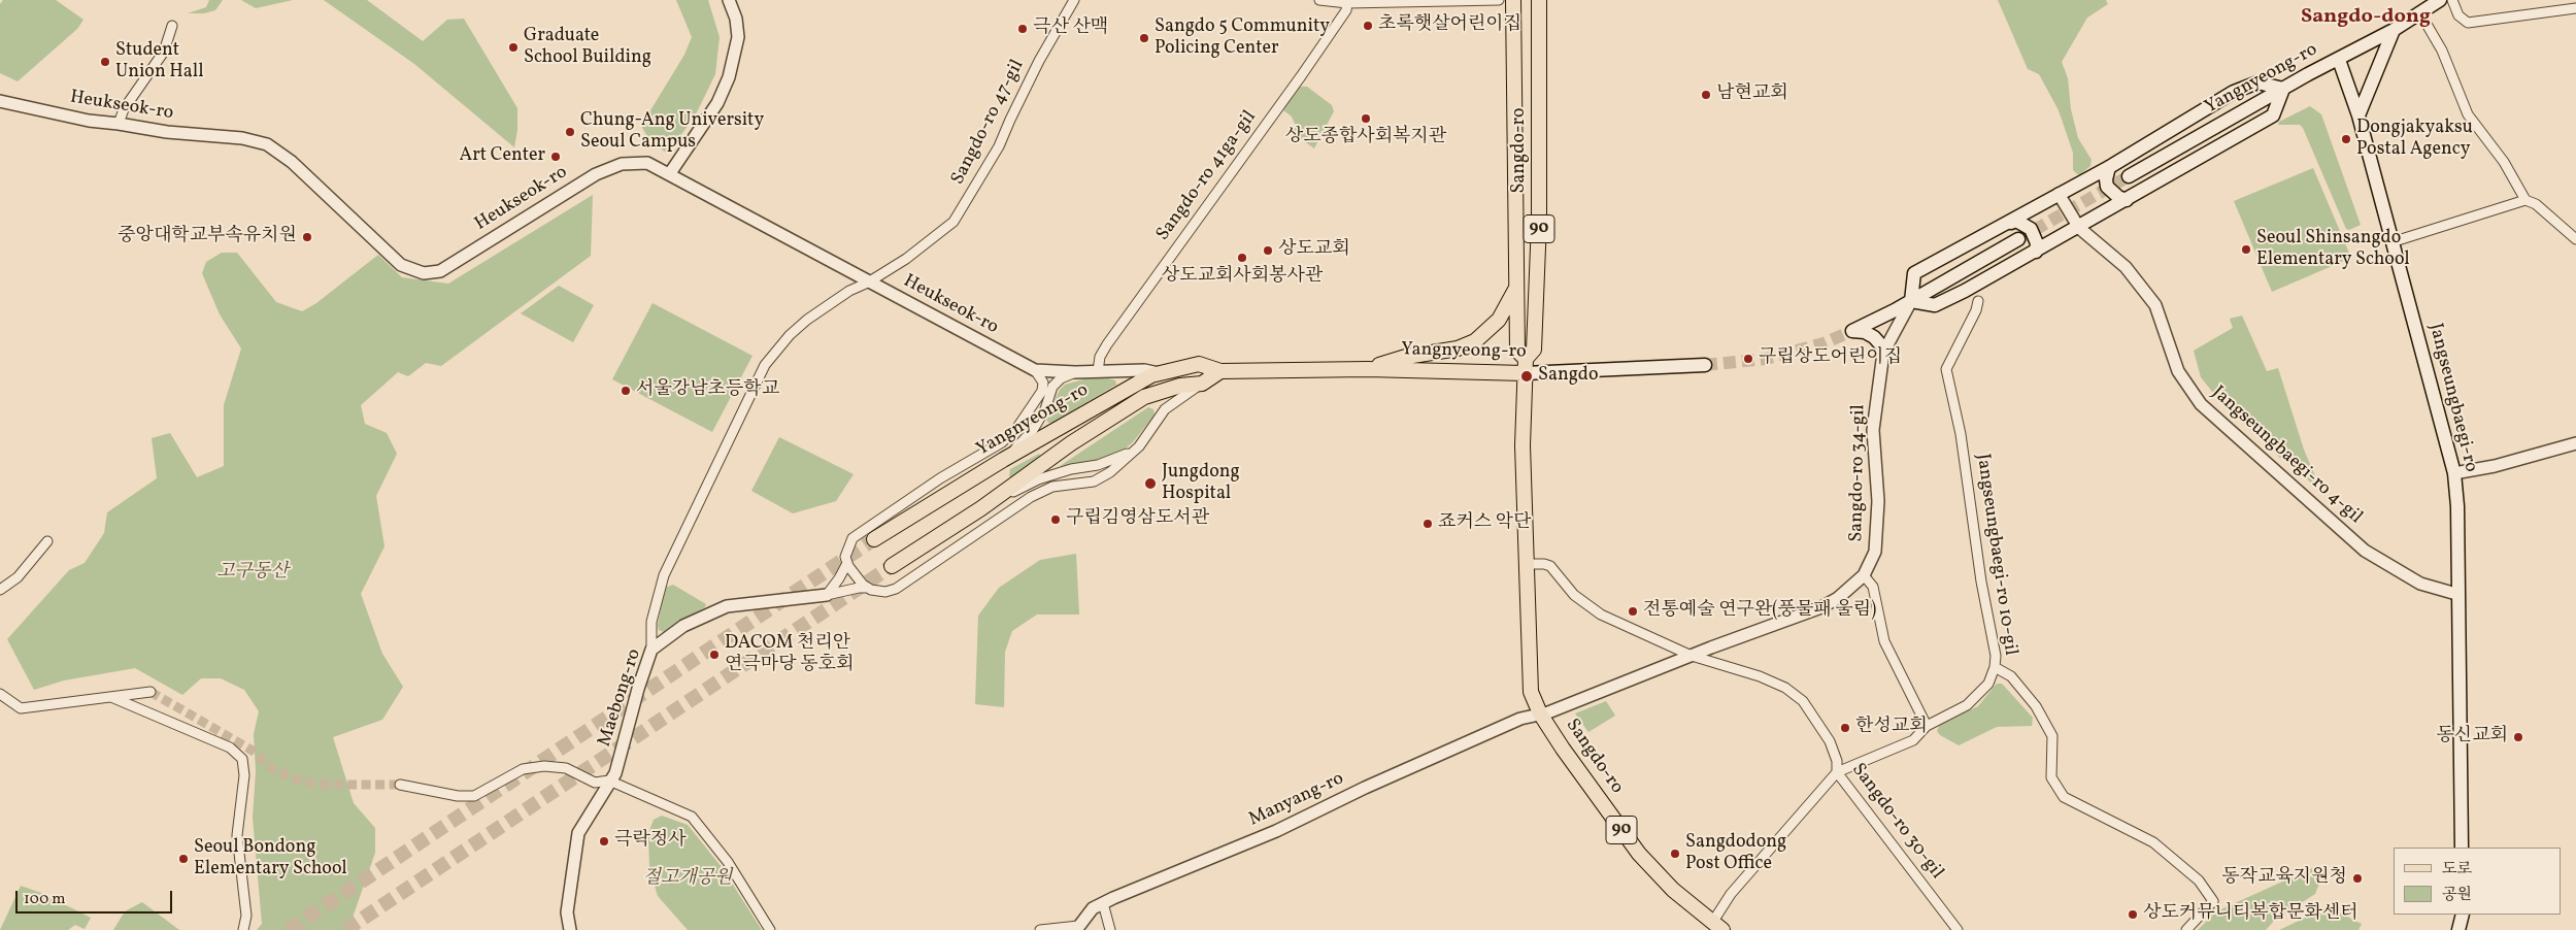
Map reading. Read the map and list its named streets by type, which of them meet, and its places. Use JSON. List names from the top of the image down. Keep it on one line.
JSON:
{"streets":{"main road":["Yangnyeong-ro","Sangdo-ro","90","Jangseungbaegi-ro"],"street":["Heukseok-ro","Sangdo-ro 47-gil","Sangdo-ro 41ga-gil","Jangseungbaegi-ro 4-gil","Sangdo-ro 34-gil","Jangseungbaegi-ro 10-gil","Maebong-ro","Manyang-ro","Sangdo-ro 30-gil"]},"crossings":[["Yangnyeong-ro","Heukseok-ro"],["Yangnyeong-ro","Sangdo-ro"],["Yangnyeong-ro","Jangseungbaegi-ro"],["Heukseok-ro","Sangdo-ro 47-gil"],["Heukseok-ro","Sangdo-ro 41ga-gil"],["Sangdo-ro 47-gil","Maebong-ro"],["Sangdo-ro","Sangdo-ro 34-gil"],["Sangdo-ro","Manyang-ro"],["Jangseungbaegi-ro","Jangseungbaegi-ro 4-gil"],["Sangdo-ro 34-gil","Manyang-ro"],["Sangdo-ro 34-gil","Sangdo-ro 30-gil"]],"districts":["Sangdo-dong"],"parks":["고구동산","절고개공원"],"places":["초록햇살어린이집","극산 산맥","Sangdo 5 Community Policing Center","Graduate School Building","Student Union Hall","남현교회","상도종합사회복지관","Chung-Ang University Seoul Campus","Dongjakyaksu Postal Agency","Art Center","중앙대학교부속유치원","Seoul Shinsangdo Elementary School","상도교회","상도교회사회봉사관","구립상도어린이집","Sangdo","서울강남초등학교","Jungdong Hospital","구립김영삼도서관","죠커스 악단","전통예술 연구완(풍물패 울림)","DACOM 천리안 연극마당 동호회","한성교회","동신교회","극락정사","Sangdodong Post Office","Seoul Bondong Elementary School","동작교육지원청","상도커뮤니티복합문화센터"],"legend":["도로","공원"],"scale_bar":"100 m"}
